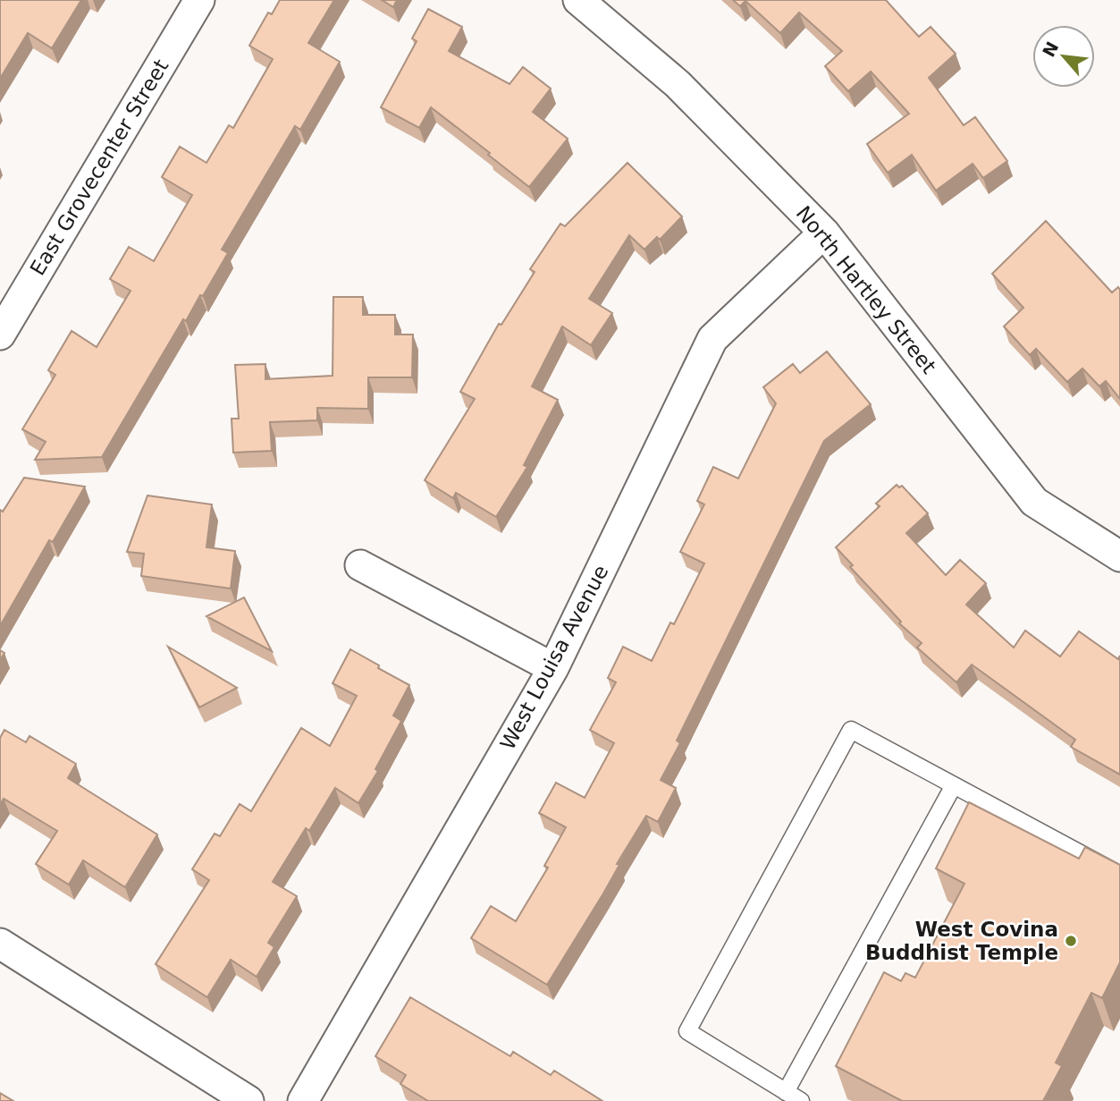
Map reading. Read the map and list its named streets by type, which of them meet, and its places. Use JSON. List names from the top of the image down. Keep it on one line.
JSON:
{"streets":{"street":["East Grovecenter Street","North Hartley Street","West Louisa Avenue"]},"crossings":[["North Hartley Street","West Louisa Avenue"]],"places":["West Covina Buddhist Temple"],"north":"top left"}
